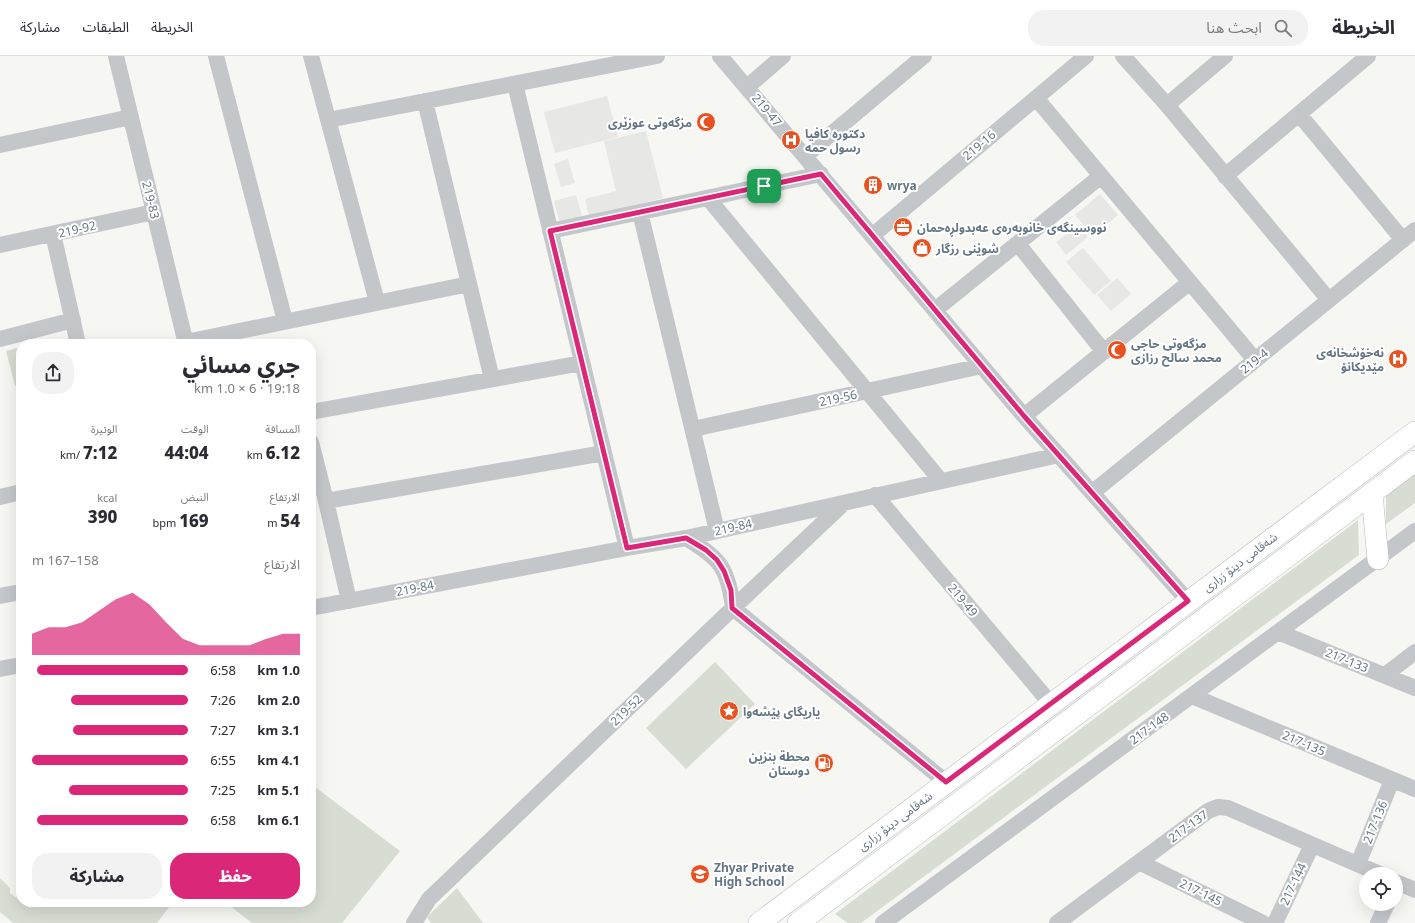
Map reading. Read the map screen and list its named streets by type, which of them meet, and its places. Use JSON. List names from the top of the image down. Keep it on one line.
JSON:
{"streets":{"main road":["شەقامی دینۆ زراری"],"street":["219-47","219-16","219-83","219-92","219-4","219-56","219-84","219-49","217-133","219-52","217-148","217-135","217-136","217-137","217-144","217-145"]},"crossings":[["219-47","219-16"],["219-47","219-4"],["219-47","219-56"],["219-47","219-84"],["219-47","شەقامی دینۆ زراری"],["219-83","219-92"],["219-84","219-49"],["219-84","219-52"],["شەقامی دینۆ زراری","219-49"],["217-133","217-148"],["217-148","217-135"],["217-135","217-136"],["217-136","217-137"],["217-137","217-144"],["217-137","217-145"]],"places":{"mosque":["مزگه‌وتی عوزێری","مزگەوتی حاجی محمد سالح رزازی"],"hospital":["دکتورە کافیا رسول حمە","نەخۆشخانەی مێدیکانۆ"],"building":["wrya"],"office":["نووسینگەی خانوبەرەی عەبدولڕەحمان"],"shop":["شوێنی رزگار"],"place":["یاریگای پێشەوا"],"fuel station":["محطة بنزين دوستان"],"school or university":["Zhyar Private High School"]},"page":{"header":"الخريطة","search":"ابحث هنا","nav":["الخريطة","الطبقات","مشاركة"],"heading":["جري مسائي","19:18 · 6 × 1.0 km"],"stats":[["المسافة","6.12 km"],["الوقت","44:04"],["الوتيرة","7:12 /km"],["الارتفاع","54 m"],["النبض","169 bpm"],["kcal","390"]],"chart":["الارتفاع","158–167 m"],"list":[{"name":"1.0 km","note":"6:58"},{"name":"2.0 km","note":"7:26"},{"name":"3.1 km","note":"7:27"},{"name":"4.1 km","note":"6:55"},{"name":"5.1 km","note":"7:25"},{"name":"6.1 km","note":"6:58"}],"buttons":["حفظ","مشاركة"]}}
